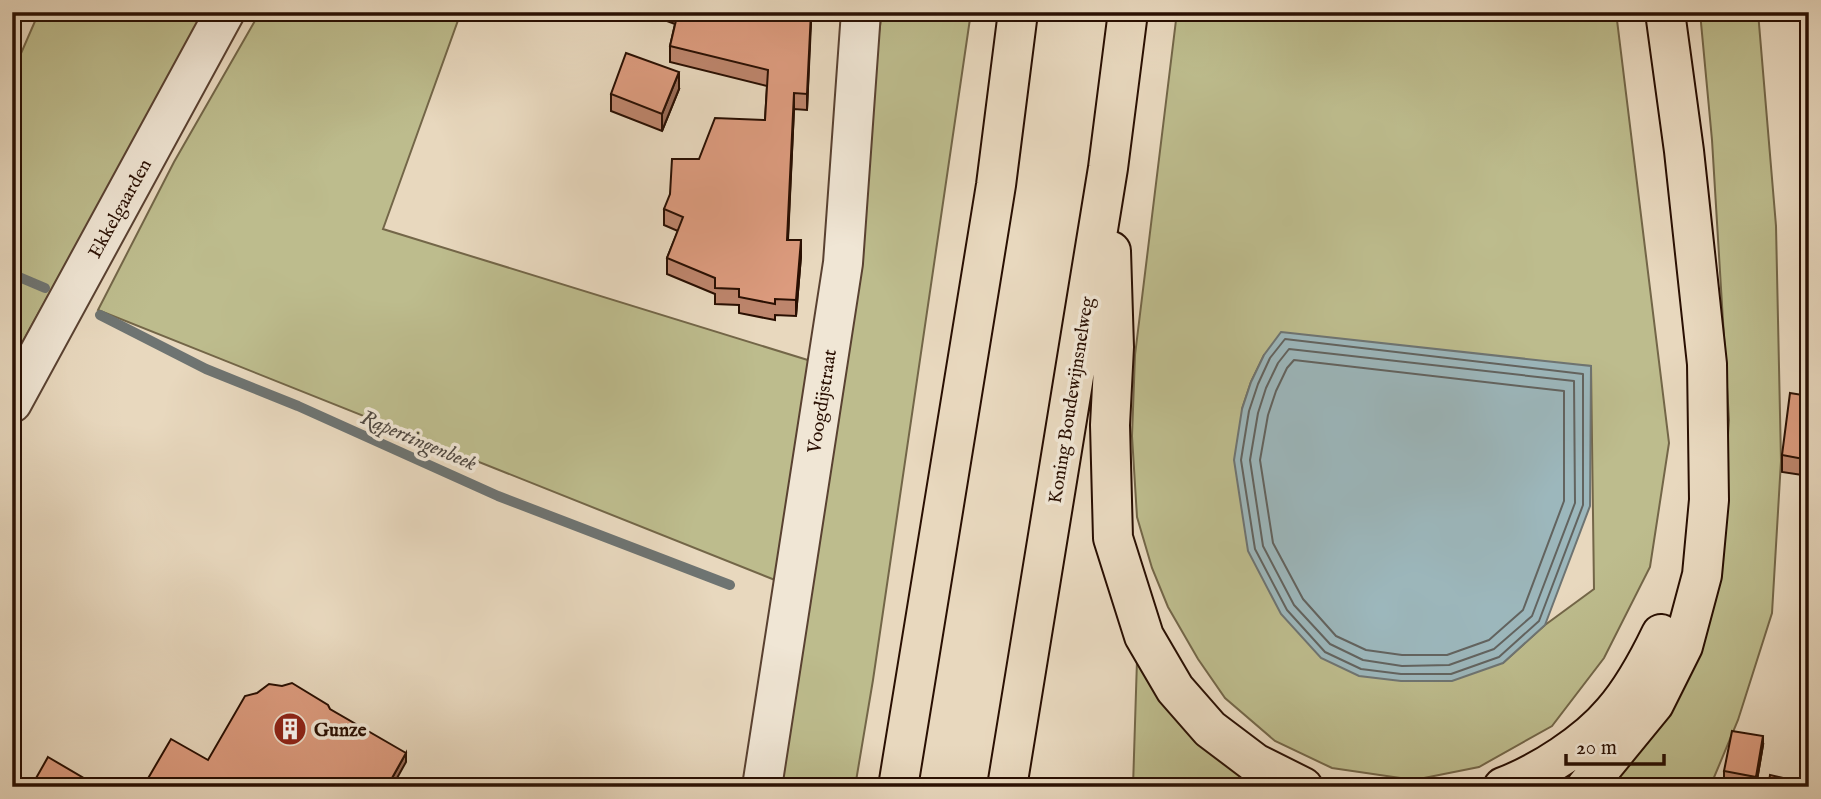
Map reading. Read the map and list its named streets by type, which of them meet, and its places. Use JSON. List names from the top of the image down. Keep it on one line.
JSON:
{"streets":{"highway":["Koning Boudewijnsnelweg"],"street":["Ekkelgaarden","Voogdijstraat"]},"water":["Rapertingenbeek"],"places":{"building":["Gunze"]},"scale_bar":"20 m"}
